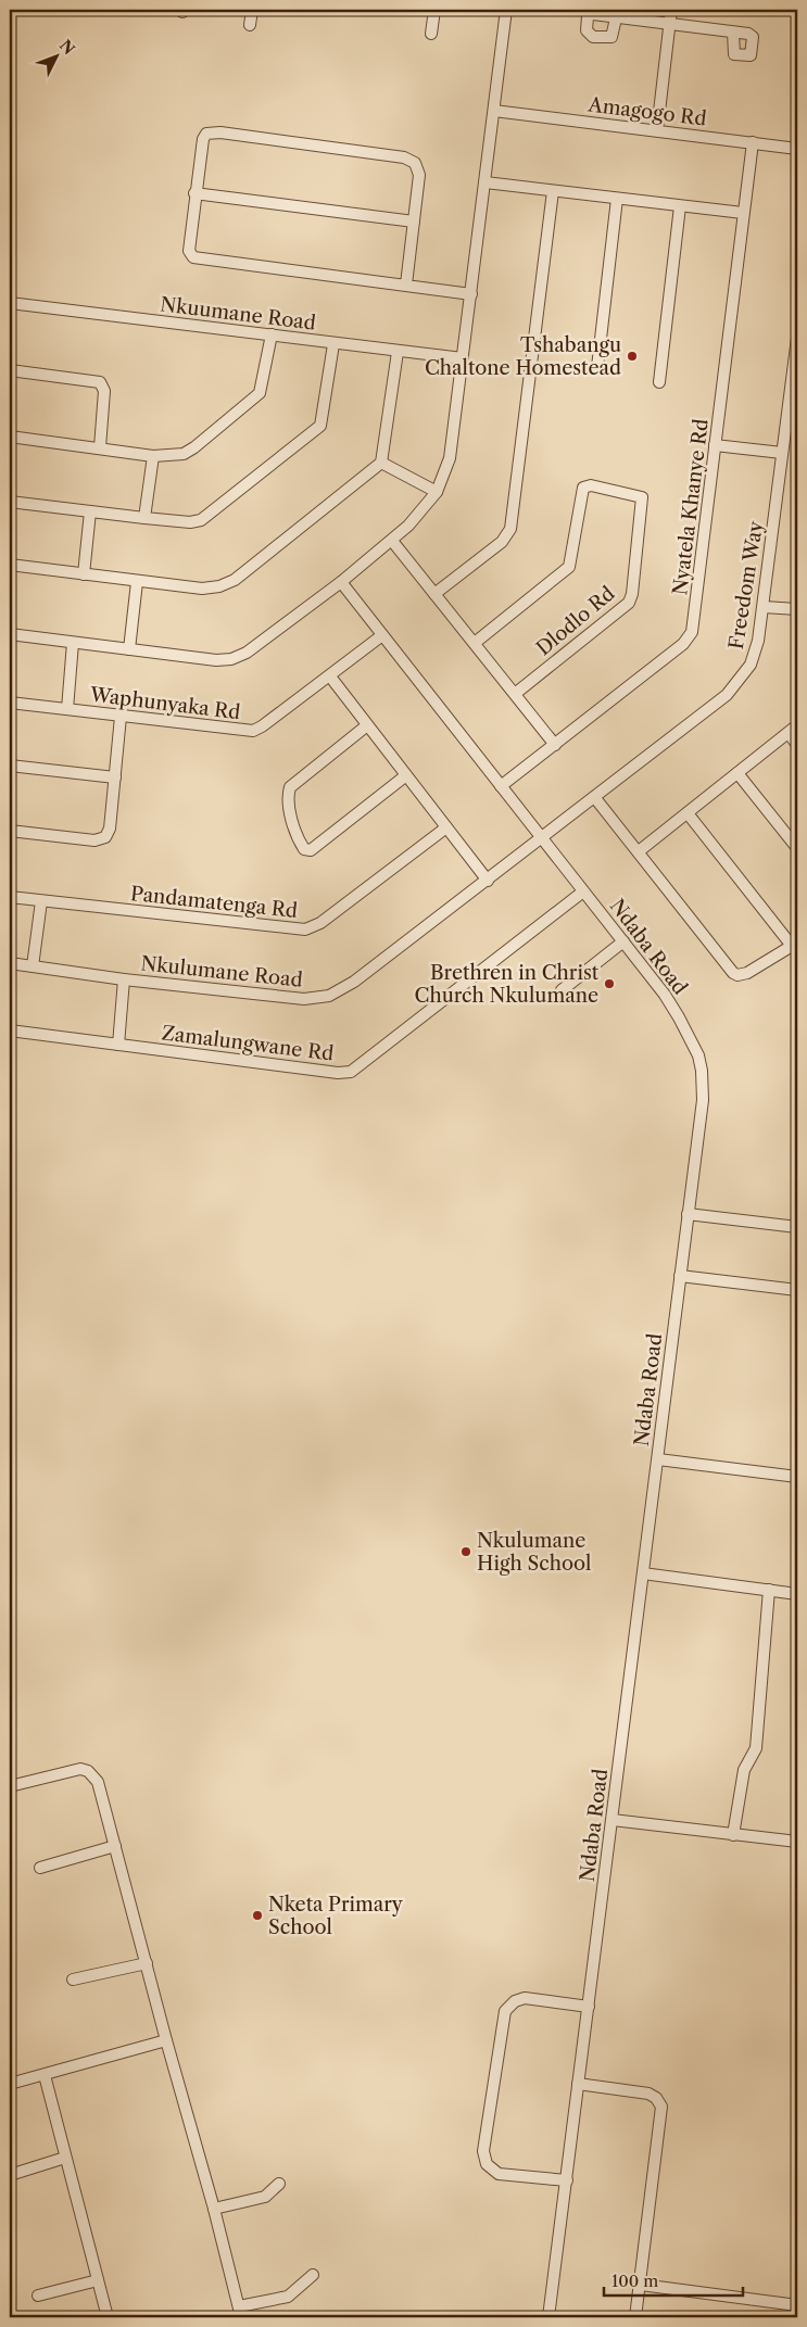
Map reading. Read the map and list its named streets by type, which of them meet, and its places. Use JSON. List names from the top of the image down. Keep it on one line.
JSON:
{"streets":{"street":["Amagogo Rd","Nkuumane Road","Nyatela Khanye Rd","Freedom Way","Dlodlo Rd","Waphunyaka Rd","Pandamatenga Rd","Ndaba Road","Nkulumane Road","Zamalungwane Rd"]},"crossings":[["Amagogo Rd","Nyatela Khanye Rd"],["Nyatela Khanye Rd","Ndaba Road"],["Freedom Way","Ndaba Road"],["Freedom Way","Nkulumane Road"],["Waphunyaka Rd","Ndaba Road"],["Ndaba Road","Nkulumane Road"],["Ndaba Road","Zamalungwane Rd"]],"places":["Tshabangu Chaltone Homestead","Brethren in Christ Church Nkulumane","Nkulumane High School","Nketa Primary School"],"scale_bar":"100 m","north":"top right"}
